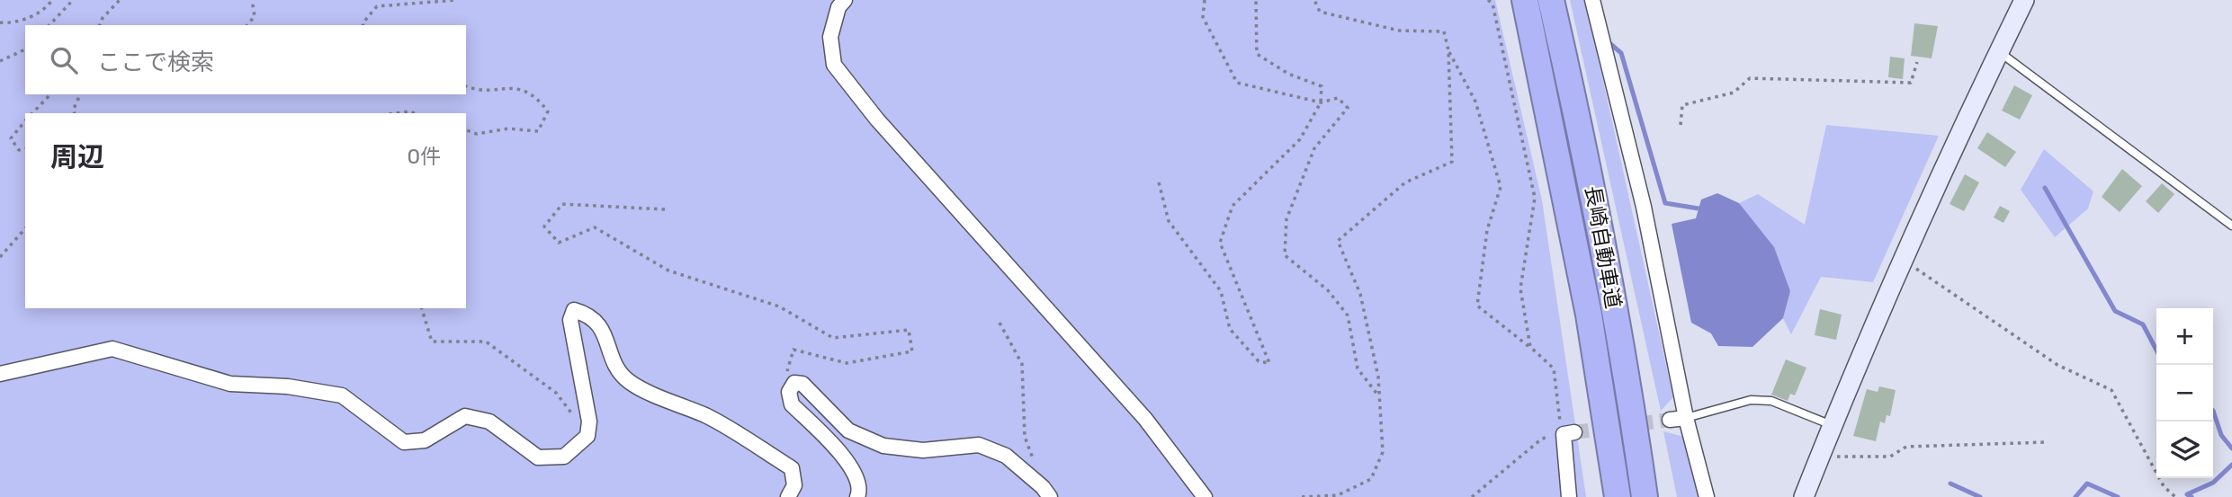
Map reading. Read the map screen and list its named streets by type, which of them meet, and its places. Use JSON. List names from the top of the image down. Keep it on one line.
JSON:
{"streets":{"highway":["長崎自動車道"]},"page":{"search":"ここで検索","heading":["周辺","0件"],"map_buttons":["+","−"]}}
